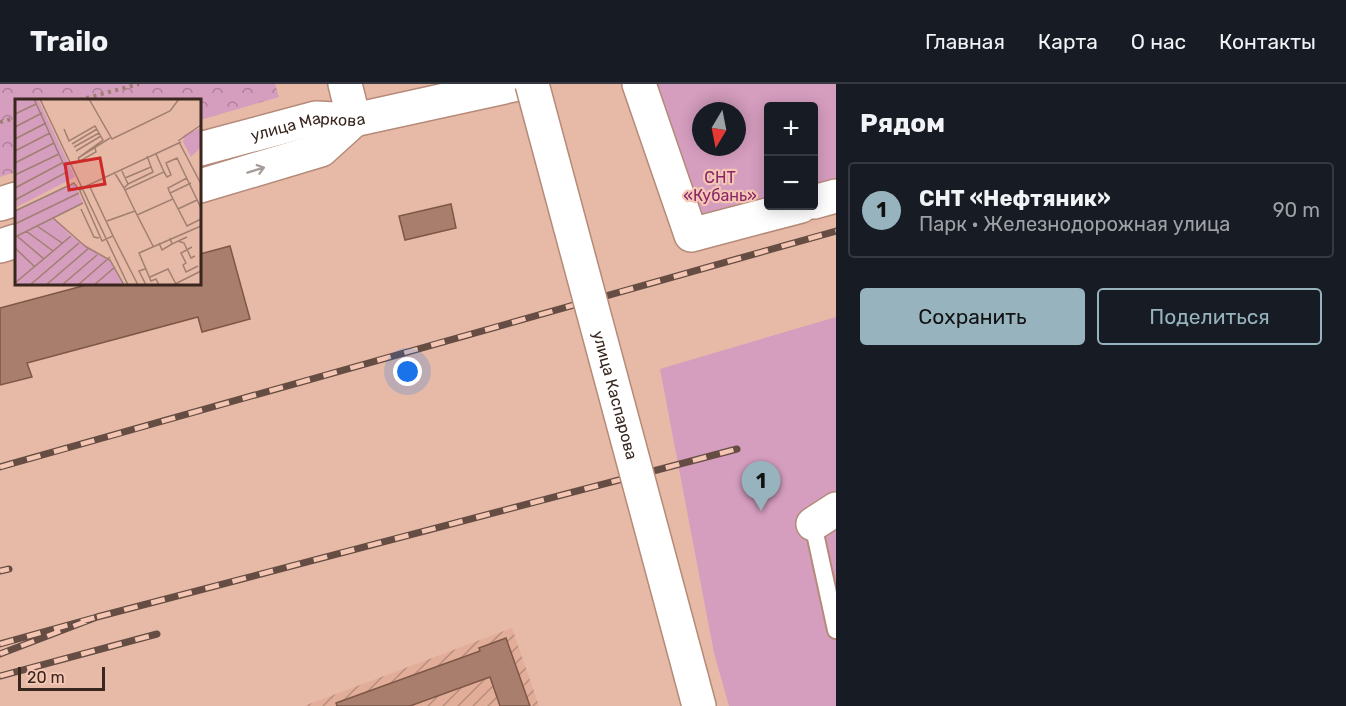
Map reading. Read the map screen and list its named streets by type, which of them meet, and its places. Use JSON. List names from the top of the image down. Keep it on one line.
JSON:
{"streets":{"main road":["улица Маркова","улица Каспарова"]},"parks":["СНТ «Кубань»"],"scale_bar":"20 m","north":"bottom","page":{"header":"Trailo","nav":["Главная","Карта","О нас","Контакты"],"heading":"Рядом","map_buttons":["+","−"],"list":[{"mark":"1","name":"СНТ «Нефтяник»","note":"Парк · Железнодорожная улица","value":"90 m"}],"buttons":["Сохранить","Поделиться"],"pins":"1","scale":"20 m"}}
